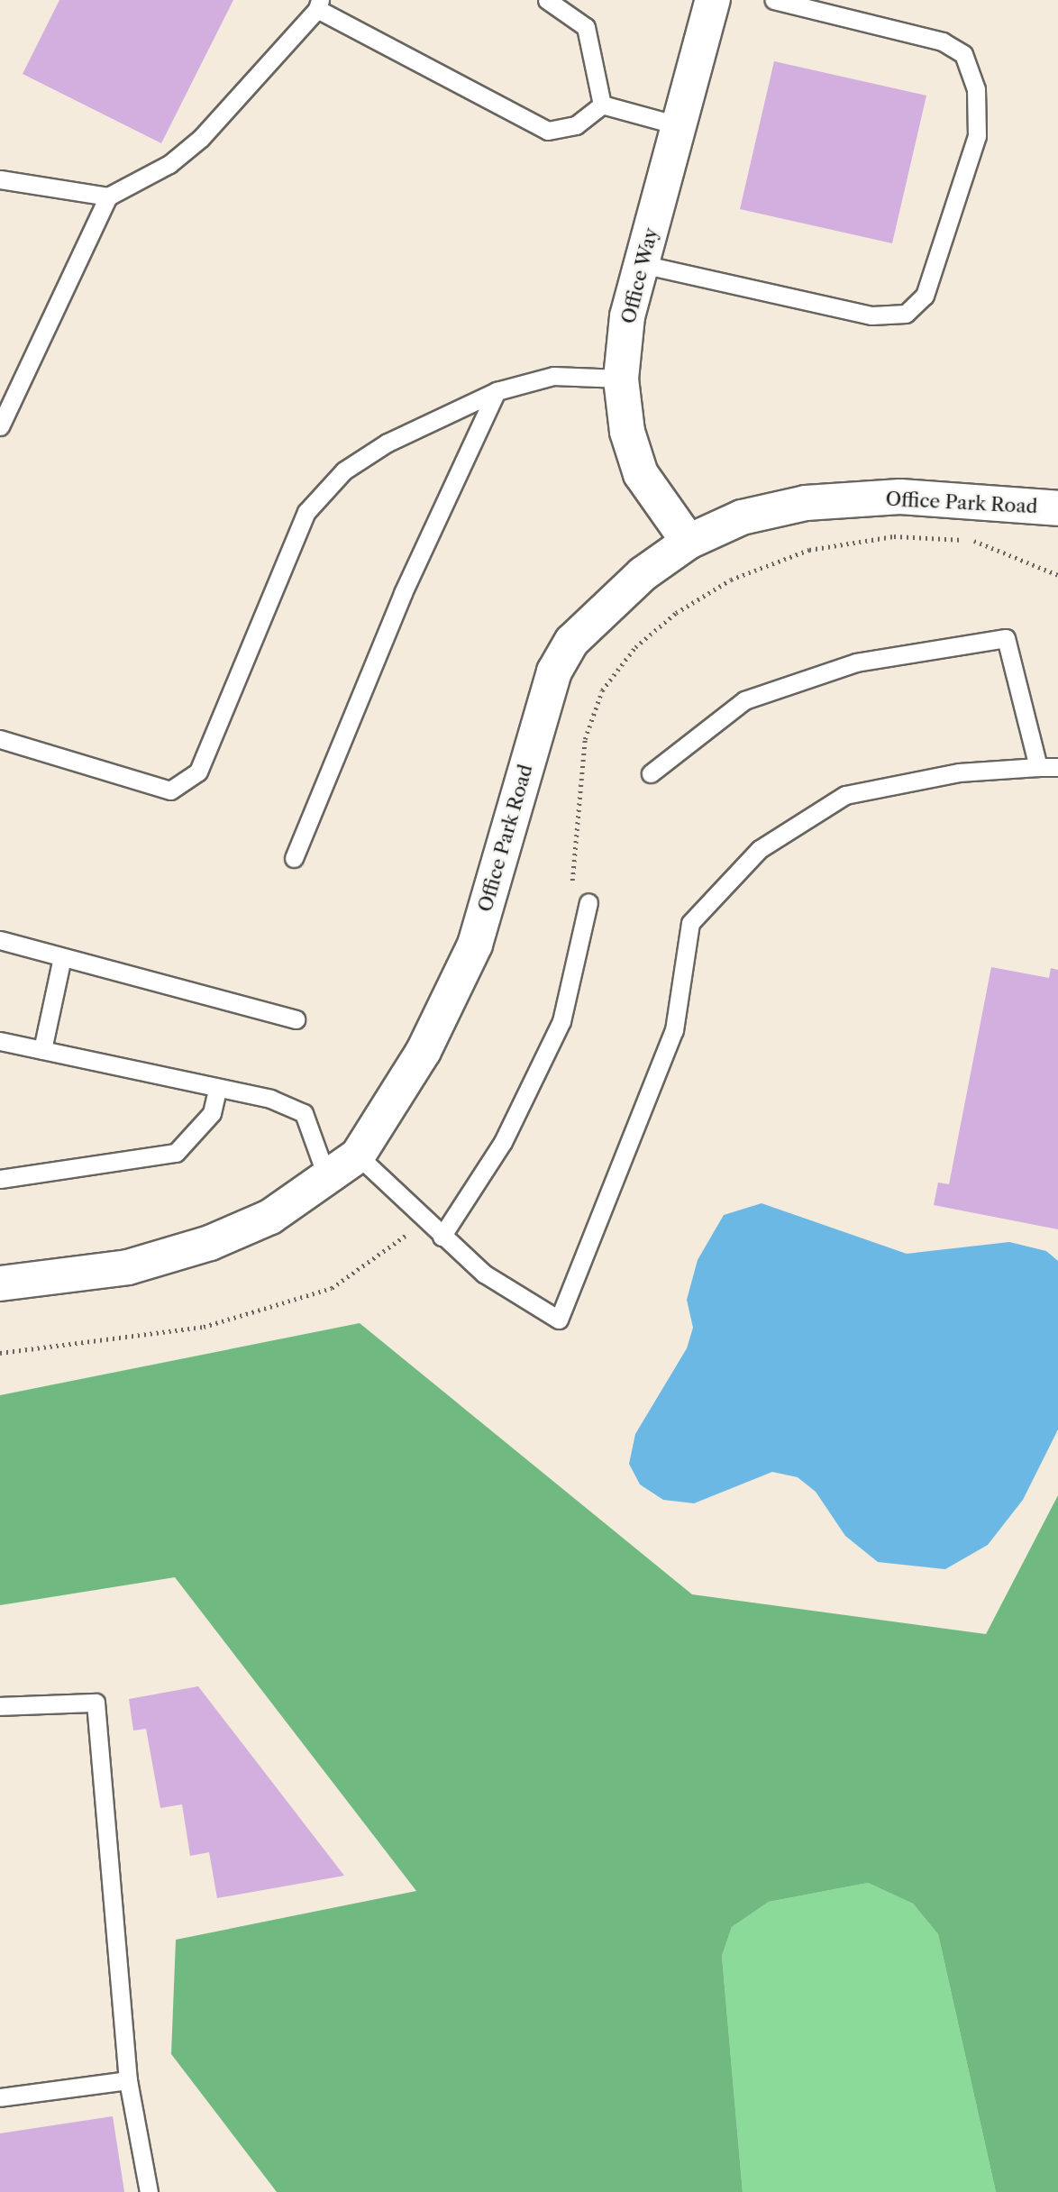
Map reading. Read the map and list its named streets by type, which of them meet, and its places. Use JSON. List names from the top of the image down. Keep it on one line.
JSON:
{"streets":{"street":["Office Way","Office Park Road"]},"crossings":[["Office Way","Office Park Road"]]}
